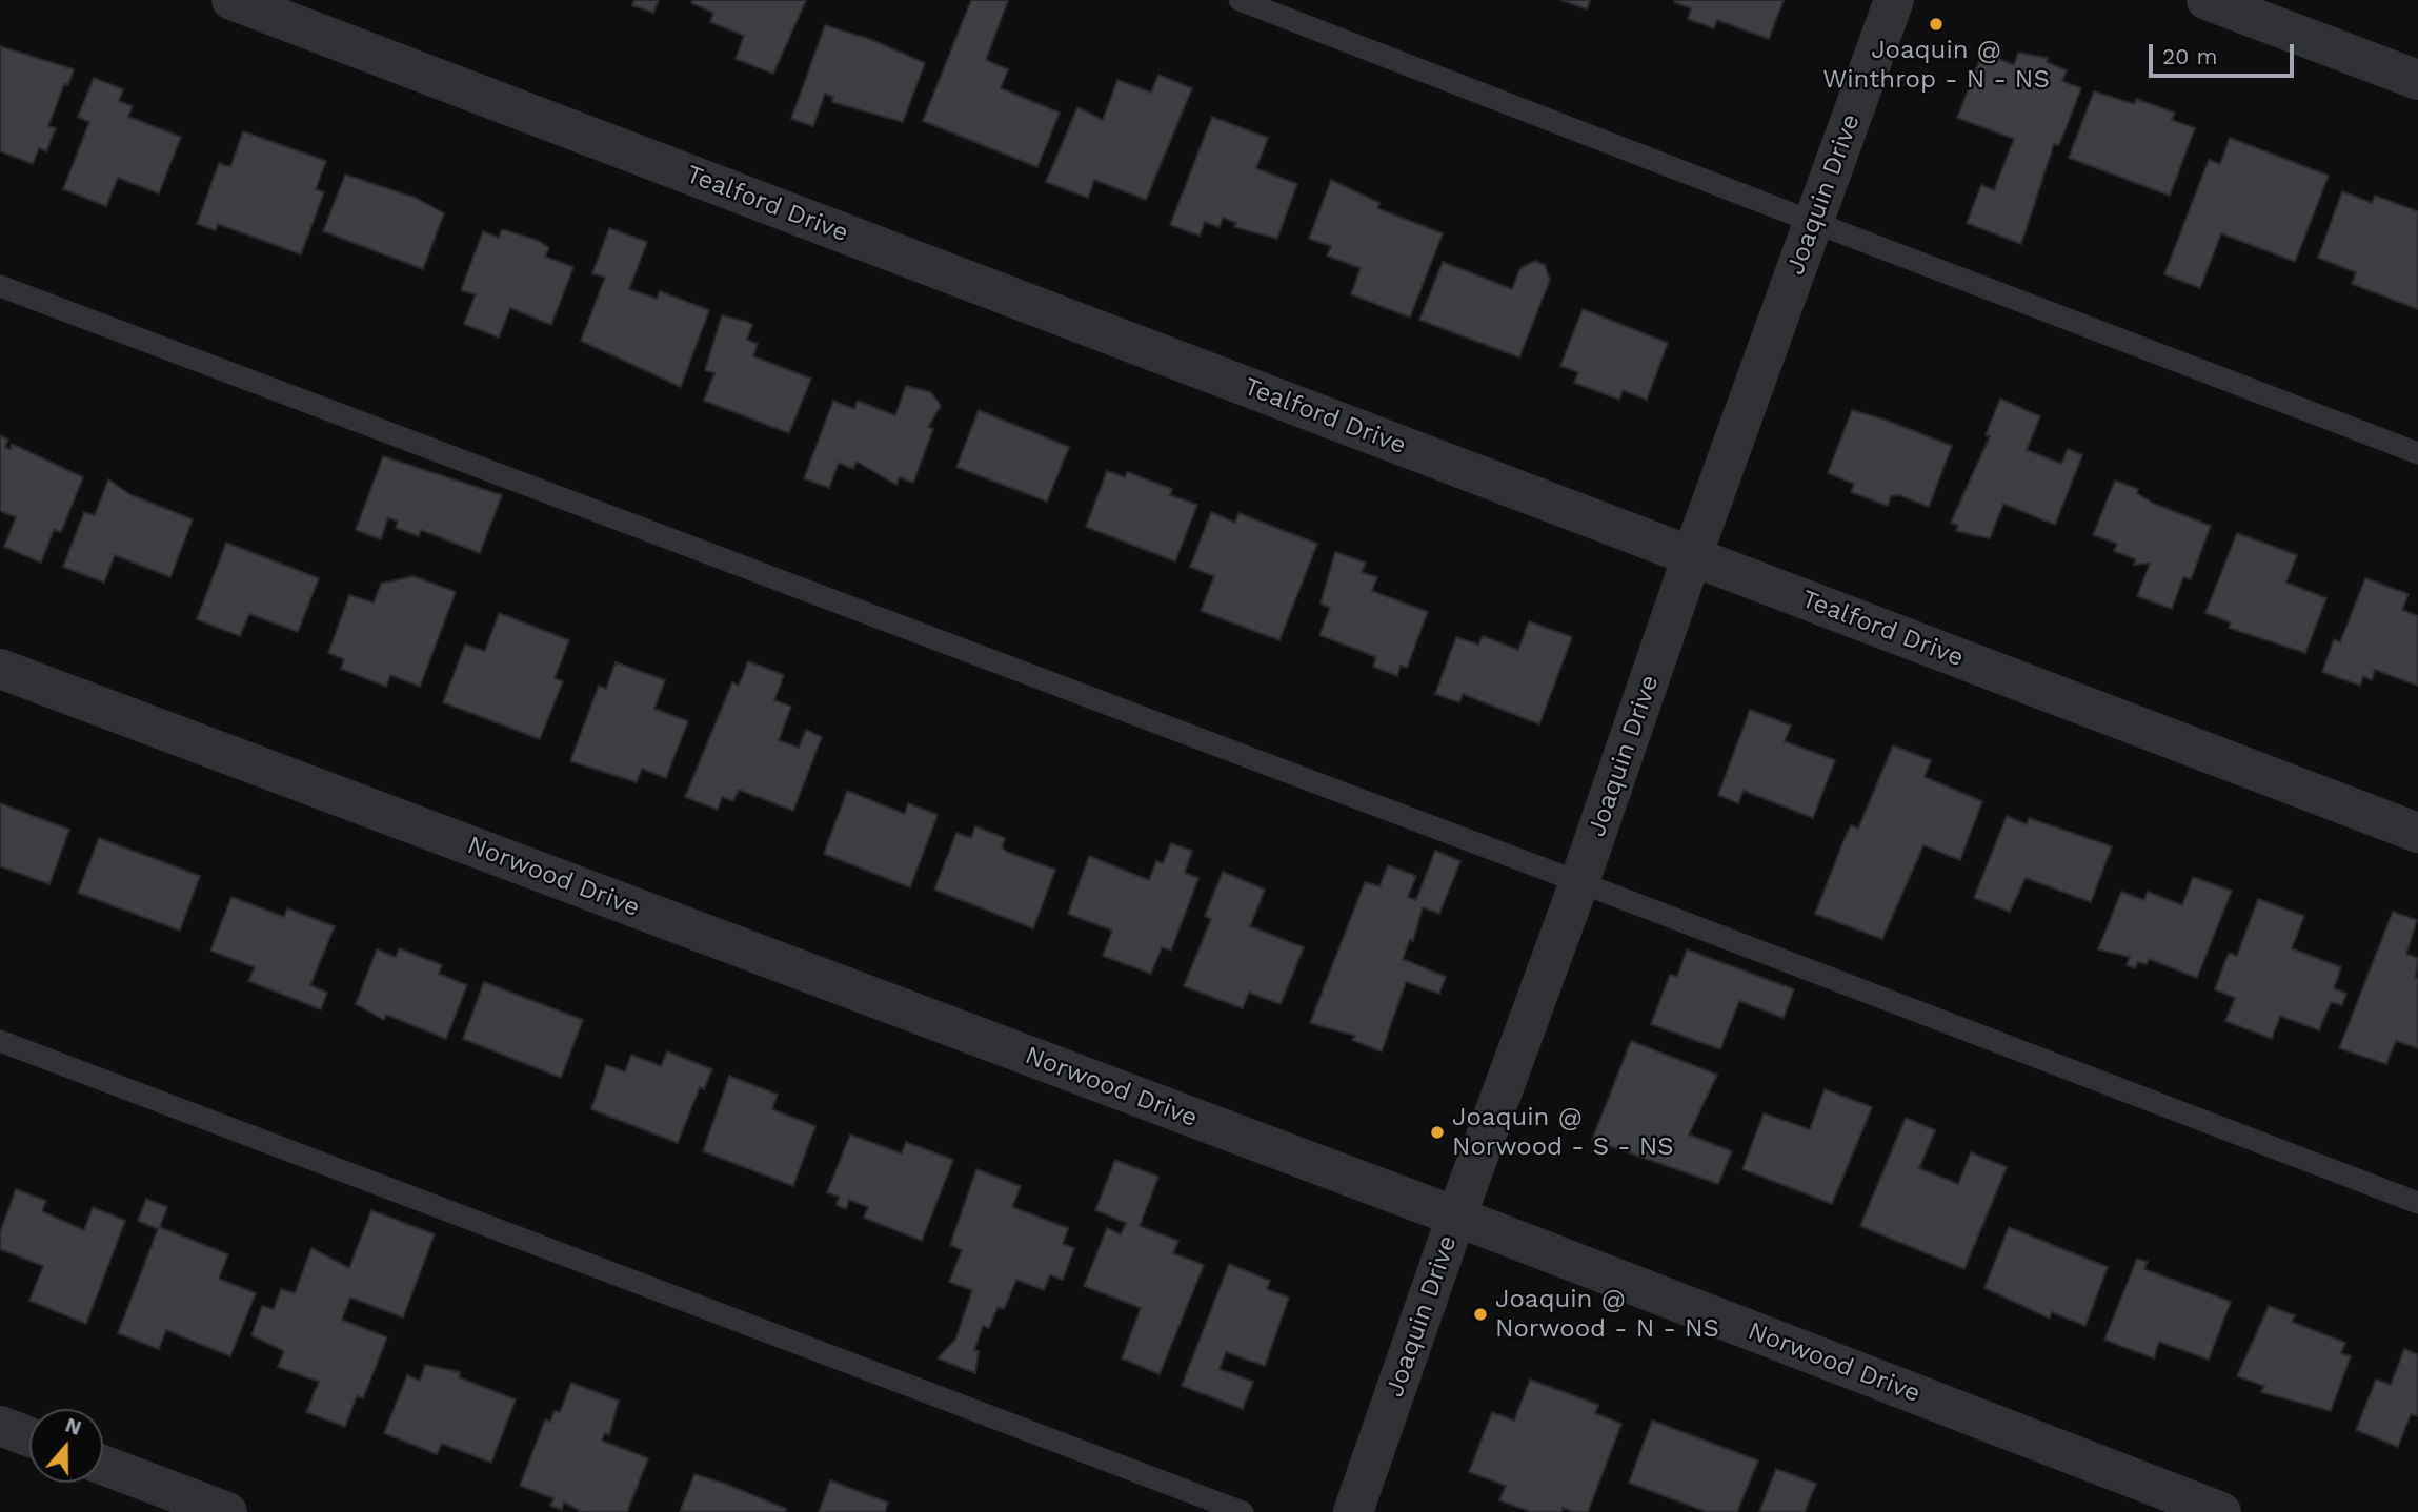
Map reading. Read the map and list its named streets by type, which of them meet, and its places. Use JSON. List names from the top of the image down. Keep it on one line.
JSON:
{"streets":{"street":["Joaquin Drive","Tealford Drive","Norwood Drive"]},"crossings":[["Joaquin Drive","Tealford Drive"],["Joaquin Drive","Norwood Drive"]],"places":["Joaquin @ Winthrop - N - NS","Joaquin @ Norwood - S - NS","Joaquin @ Norwood - N - NS"],"scale_bar":"20 m","north":"top"}
